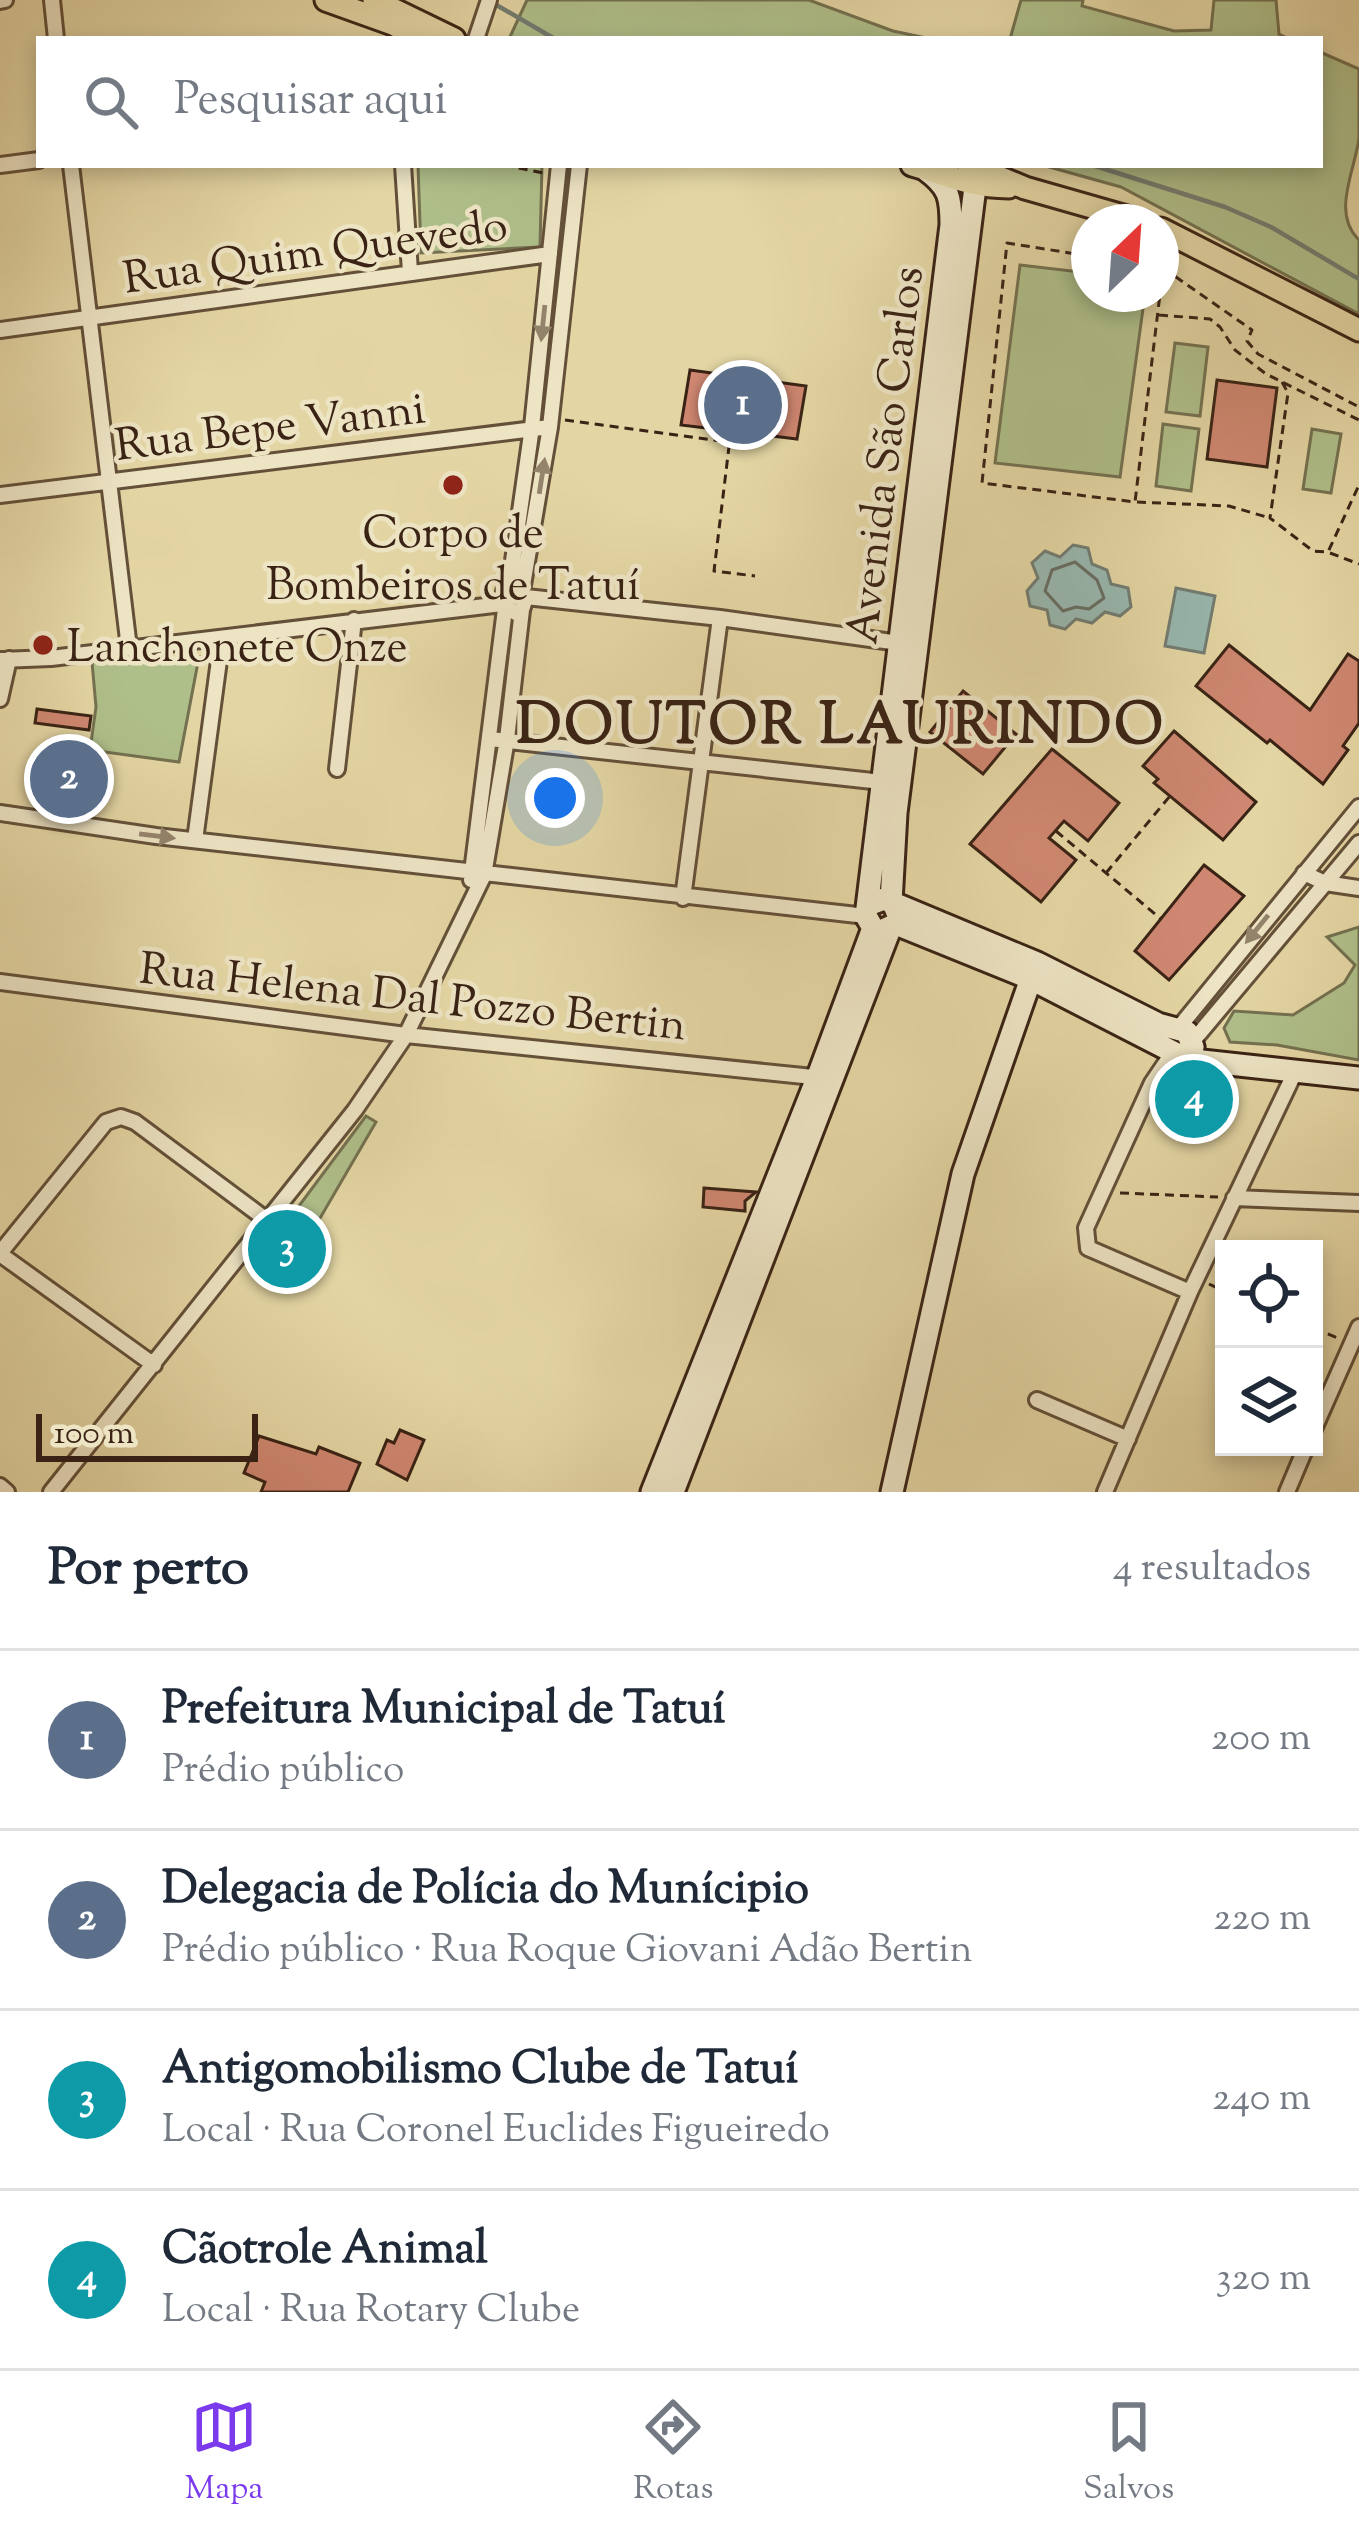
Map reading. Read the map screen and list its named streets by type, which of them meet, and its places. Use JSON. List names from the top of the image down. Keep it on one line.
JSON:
{"streets":{"main road":["Avenida São Carlos"],"street":["Rua Quim Quevedo","Rua Bepe Vanni","Rua Helena Dal Pozzo Bertin"]},"crossings":[["Avenida São Carlos","Rua Helena Dal Pozzo Bertin"]],"districts":["DOUTOR LAURINDO"],"places":["Corpo de Bombeiros de Tatuí","Lanchonete Onze"],"scale_bar":"100 m","north":"top right","page":{"search":"Pesquisar aqui","pins":["1","2","4","3"],"scale":"100 m","heading":["Por perto","4 resultados"],"list":[{"mark":"1","name":"Prefeitura Municipal de Tatuí","note":"Prédio público","value":"200 m"},{"mark":"2","name":"Delegacia de Polícia do Munícipio","note":"Prédio público · Rua Roque Giovani Adão Bertin","value":"220 m"},{"mark":"3","name":"Antigomobilismo Clube de Tatuí","note":"Local · Rua Coronel Euclides Figueiredo","value":"240 m"},{"mark":"4","name":"Cãotrole Animal","note":"Local · Rua Rotary Clube","value":"320 m"}],"nav":["Mapa","Rotas","Salvos"]}}
